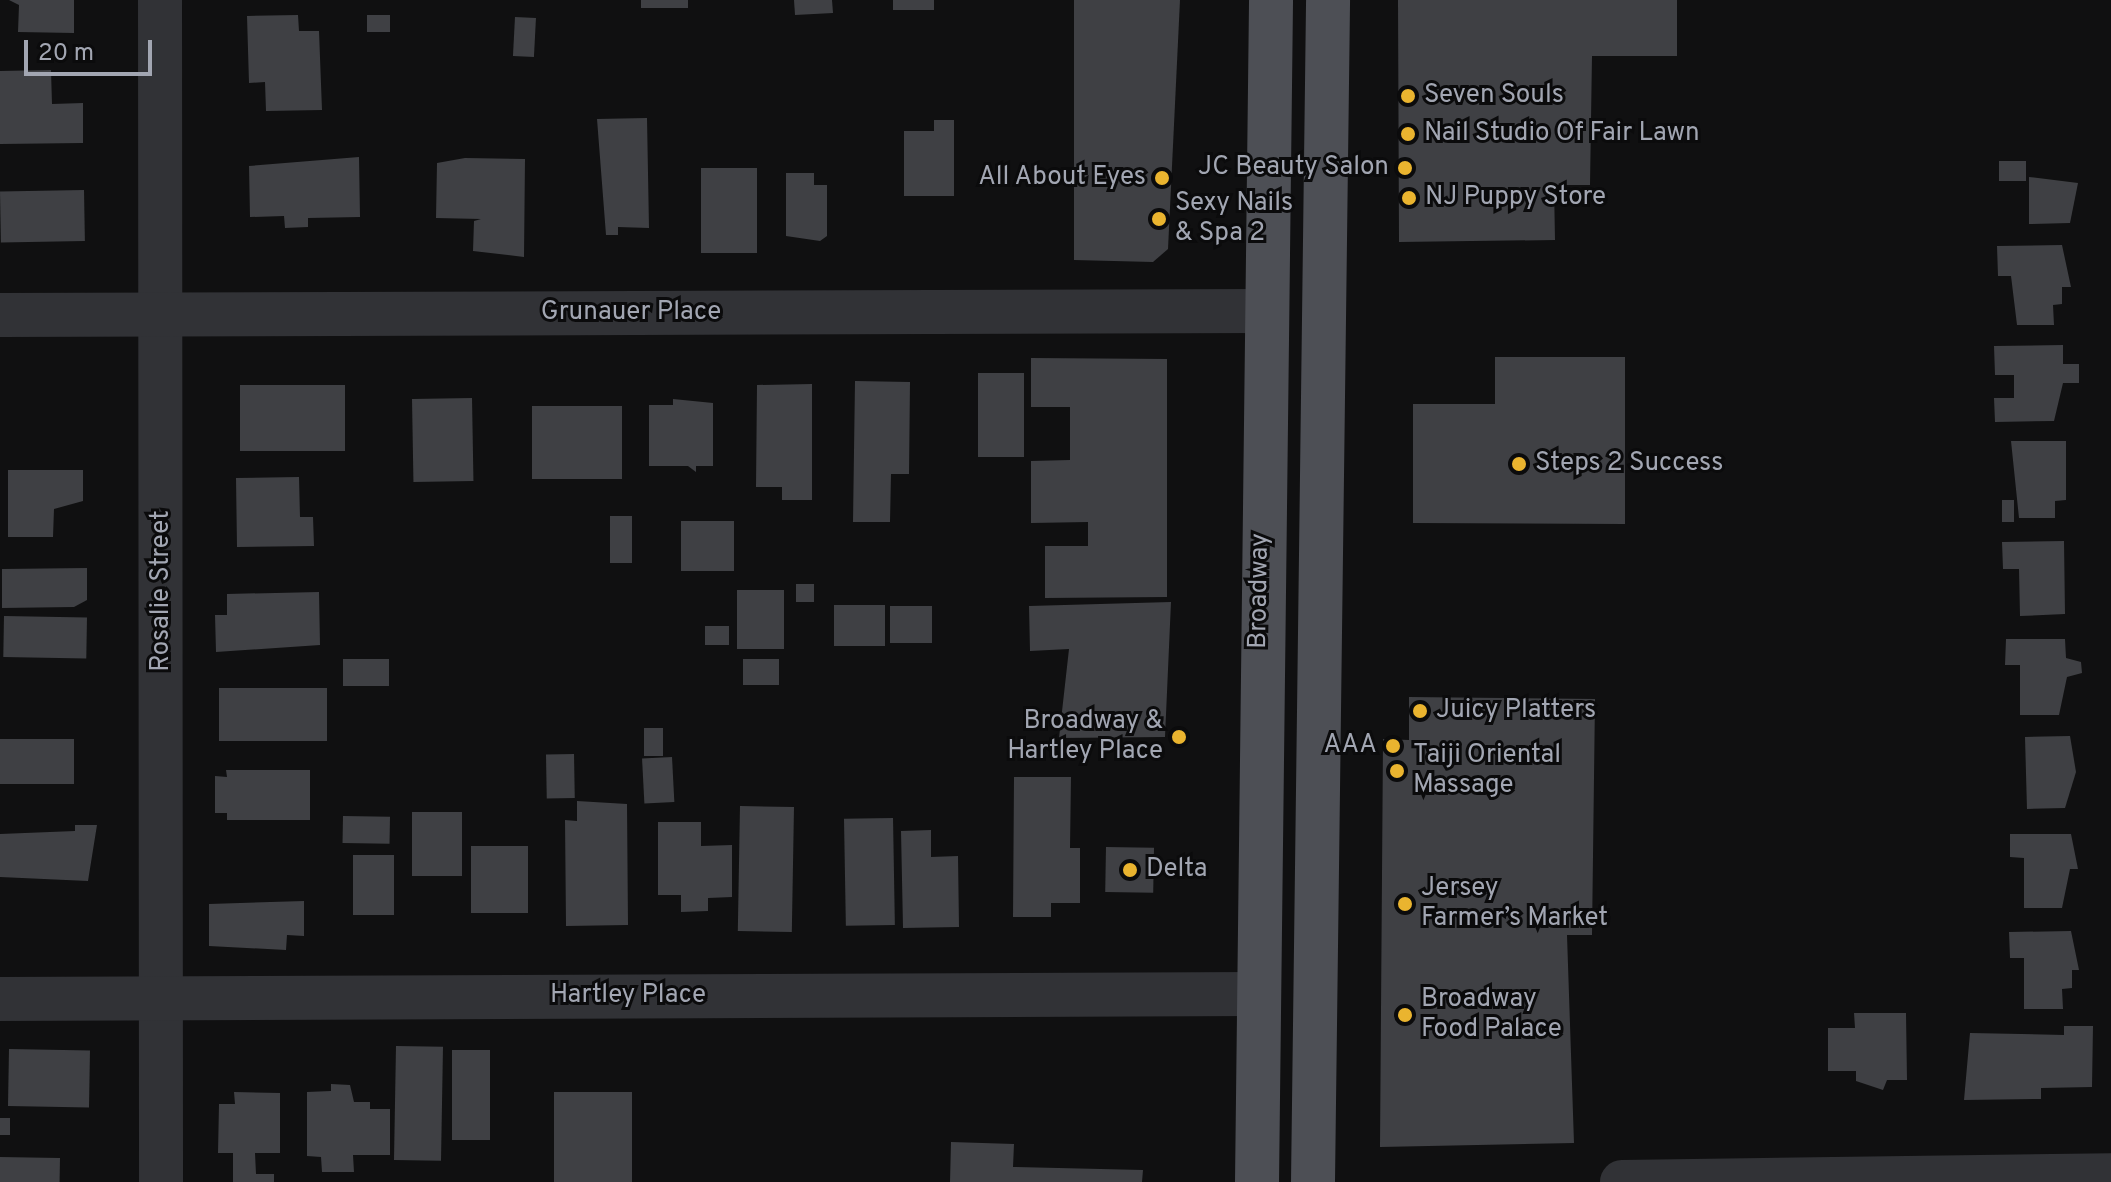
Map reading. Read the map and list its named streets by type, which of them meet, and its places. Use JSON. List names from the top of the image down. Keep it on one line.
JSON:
{"streets":{"main road":["Broadway"],"street":["Grunauer Place","Rosalie Street","Hartley Place"]},"crossings":[["Grunauer Place","Rosalie Street"],["Grunauer Place","Broadway"],["Rosalie Street","Hartley Place"],["Broadway","Hartley Place"]],"places":["Seven Souls","Nail Studio Of Fair Lawn","JC Beauty Salon","All About Eyes","NJ Puppy Store","Sexy Nails & Spa 2","Steps 2 Success","Juicy Platters","Broadway & Hartley Place","AAA","Taiji Oriental Massage","Delta","Jersey Farmer’s Market","Broadway Food Palace"],"scale_bar":"20 m"}
